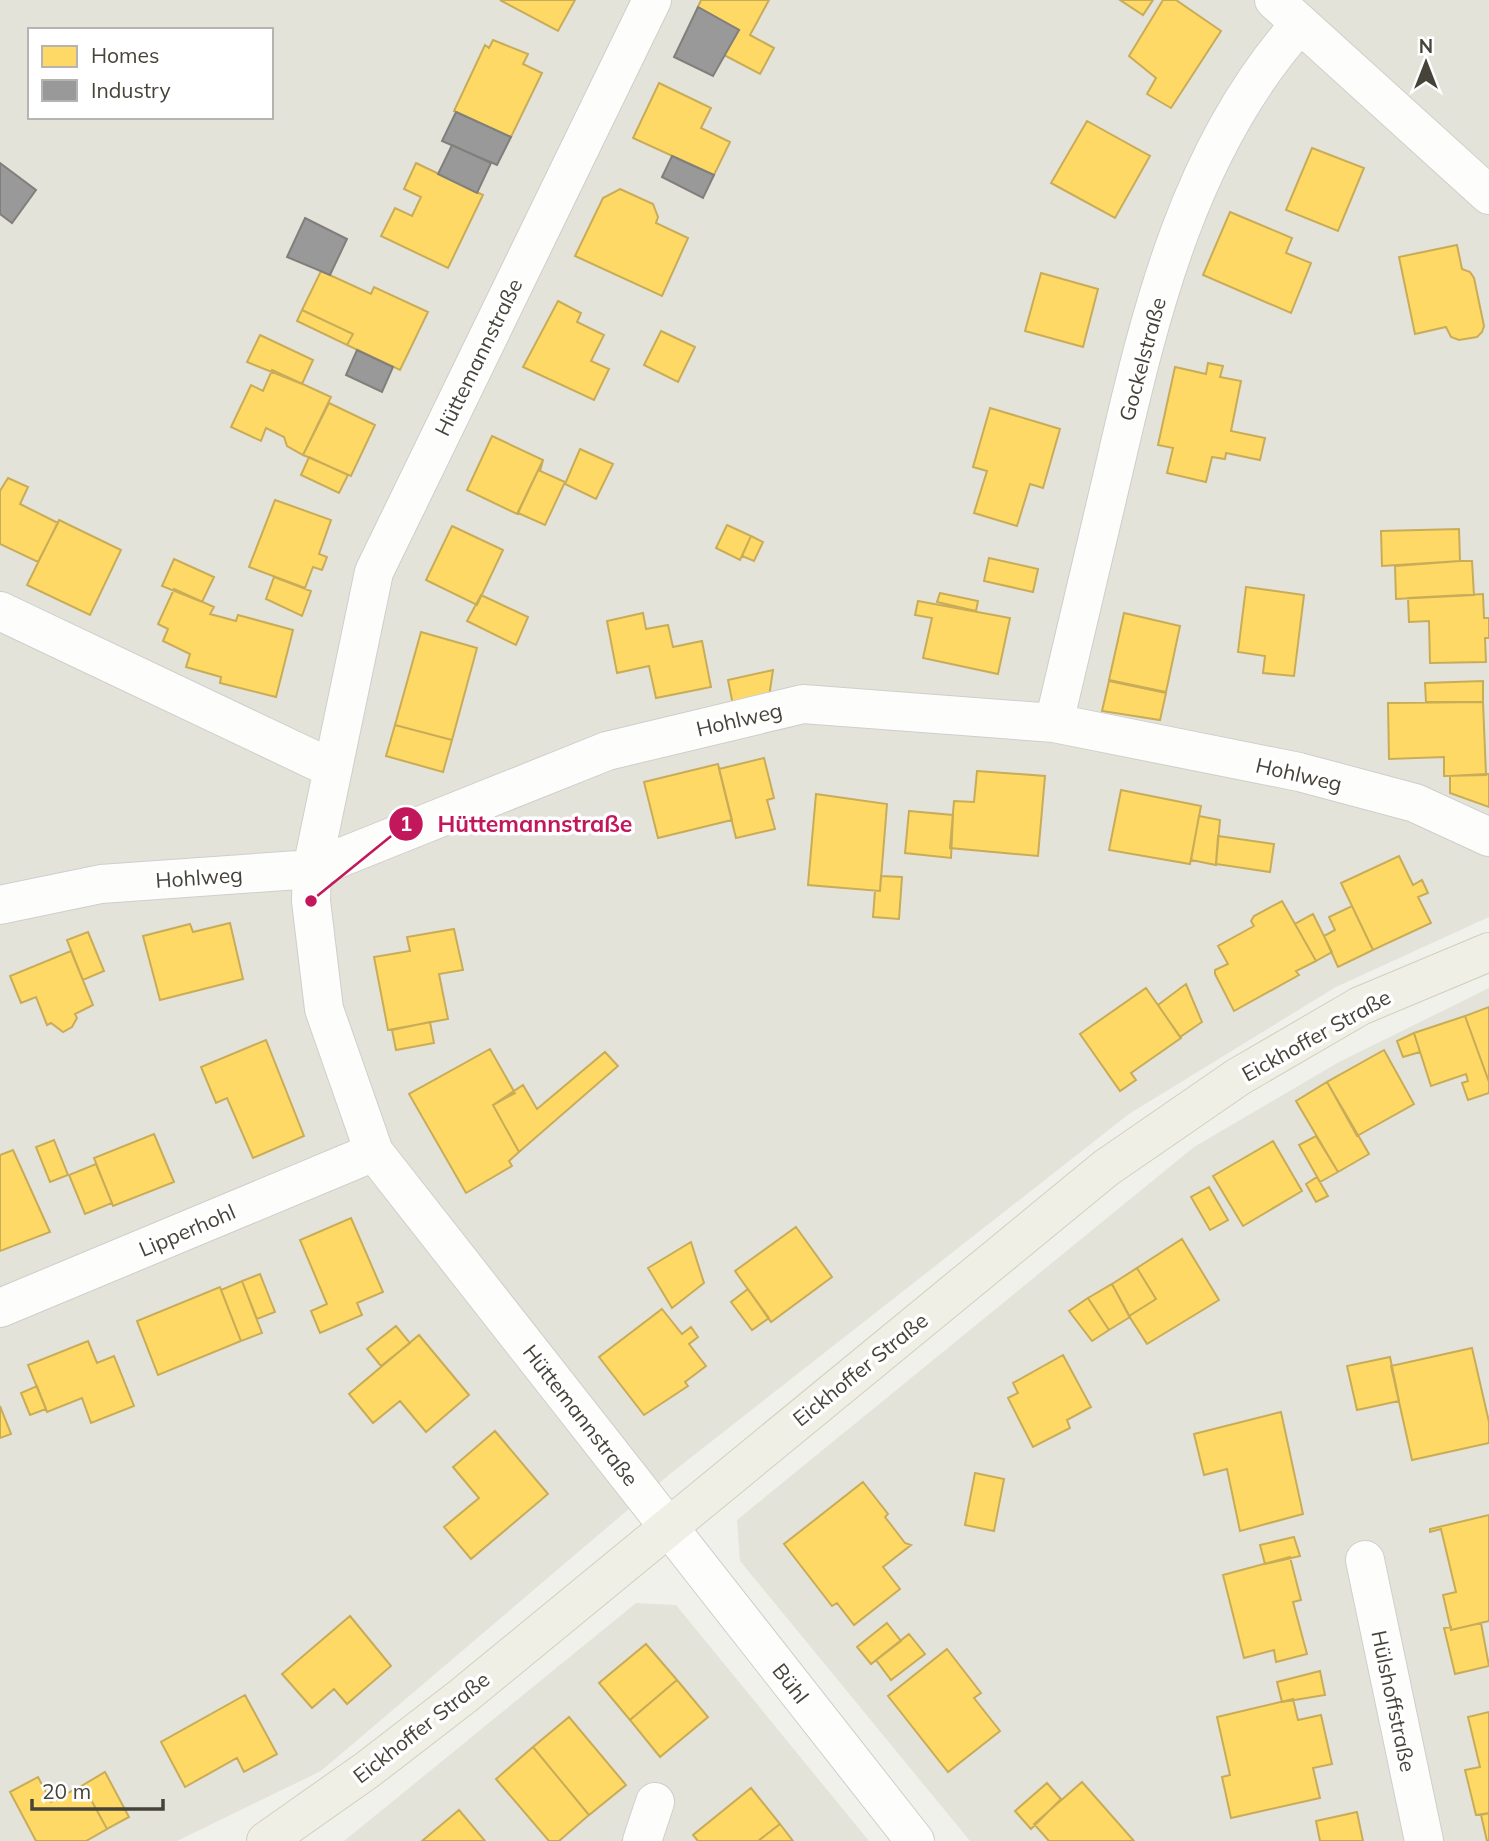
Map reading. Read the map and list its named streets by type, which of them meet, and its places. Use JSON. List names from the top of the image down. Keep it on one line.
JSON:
{"streets":{"main road":["Eickhoffer Straße"],"street":["Hüttemannstraße","Gockelstraße","Hohlweg","Lipperhohl","Bühl","Hülshoffstraße"]},"crossings":[["Hüttemannstraße","Hohlweg"],["Hüttemannstraße","Eickhoffer Straße"],["Hüttemannstraße","Lipperhohl"],["Hüttemannstraße","Bühl"],["Gockelstraße","Hohlweg"],["Eickhoffer Straße","Bühl"]],"places":["Hüttemannstraße"],"legend":["Homes","Industry"],"scale_bar":"20 m","north":"top"}
